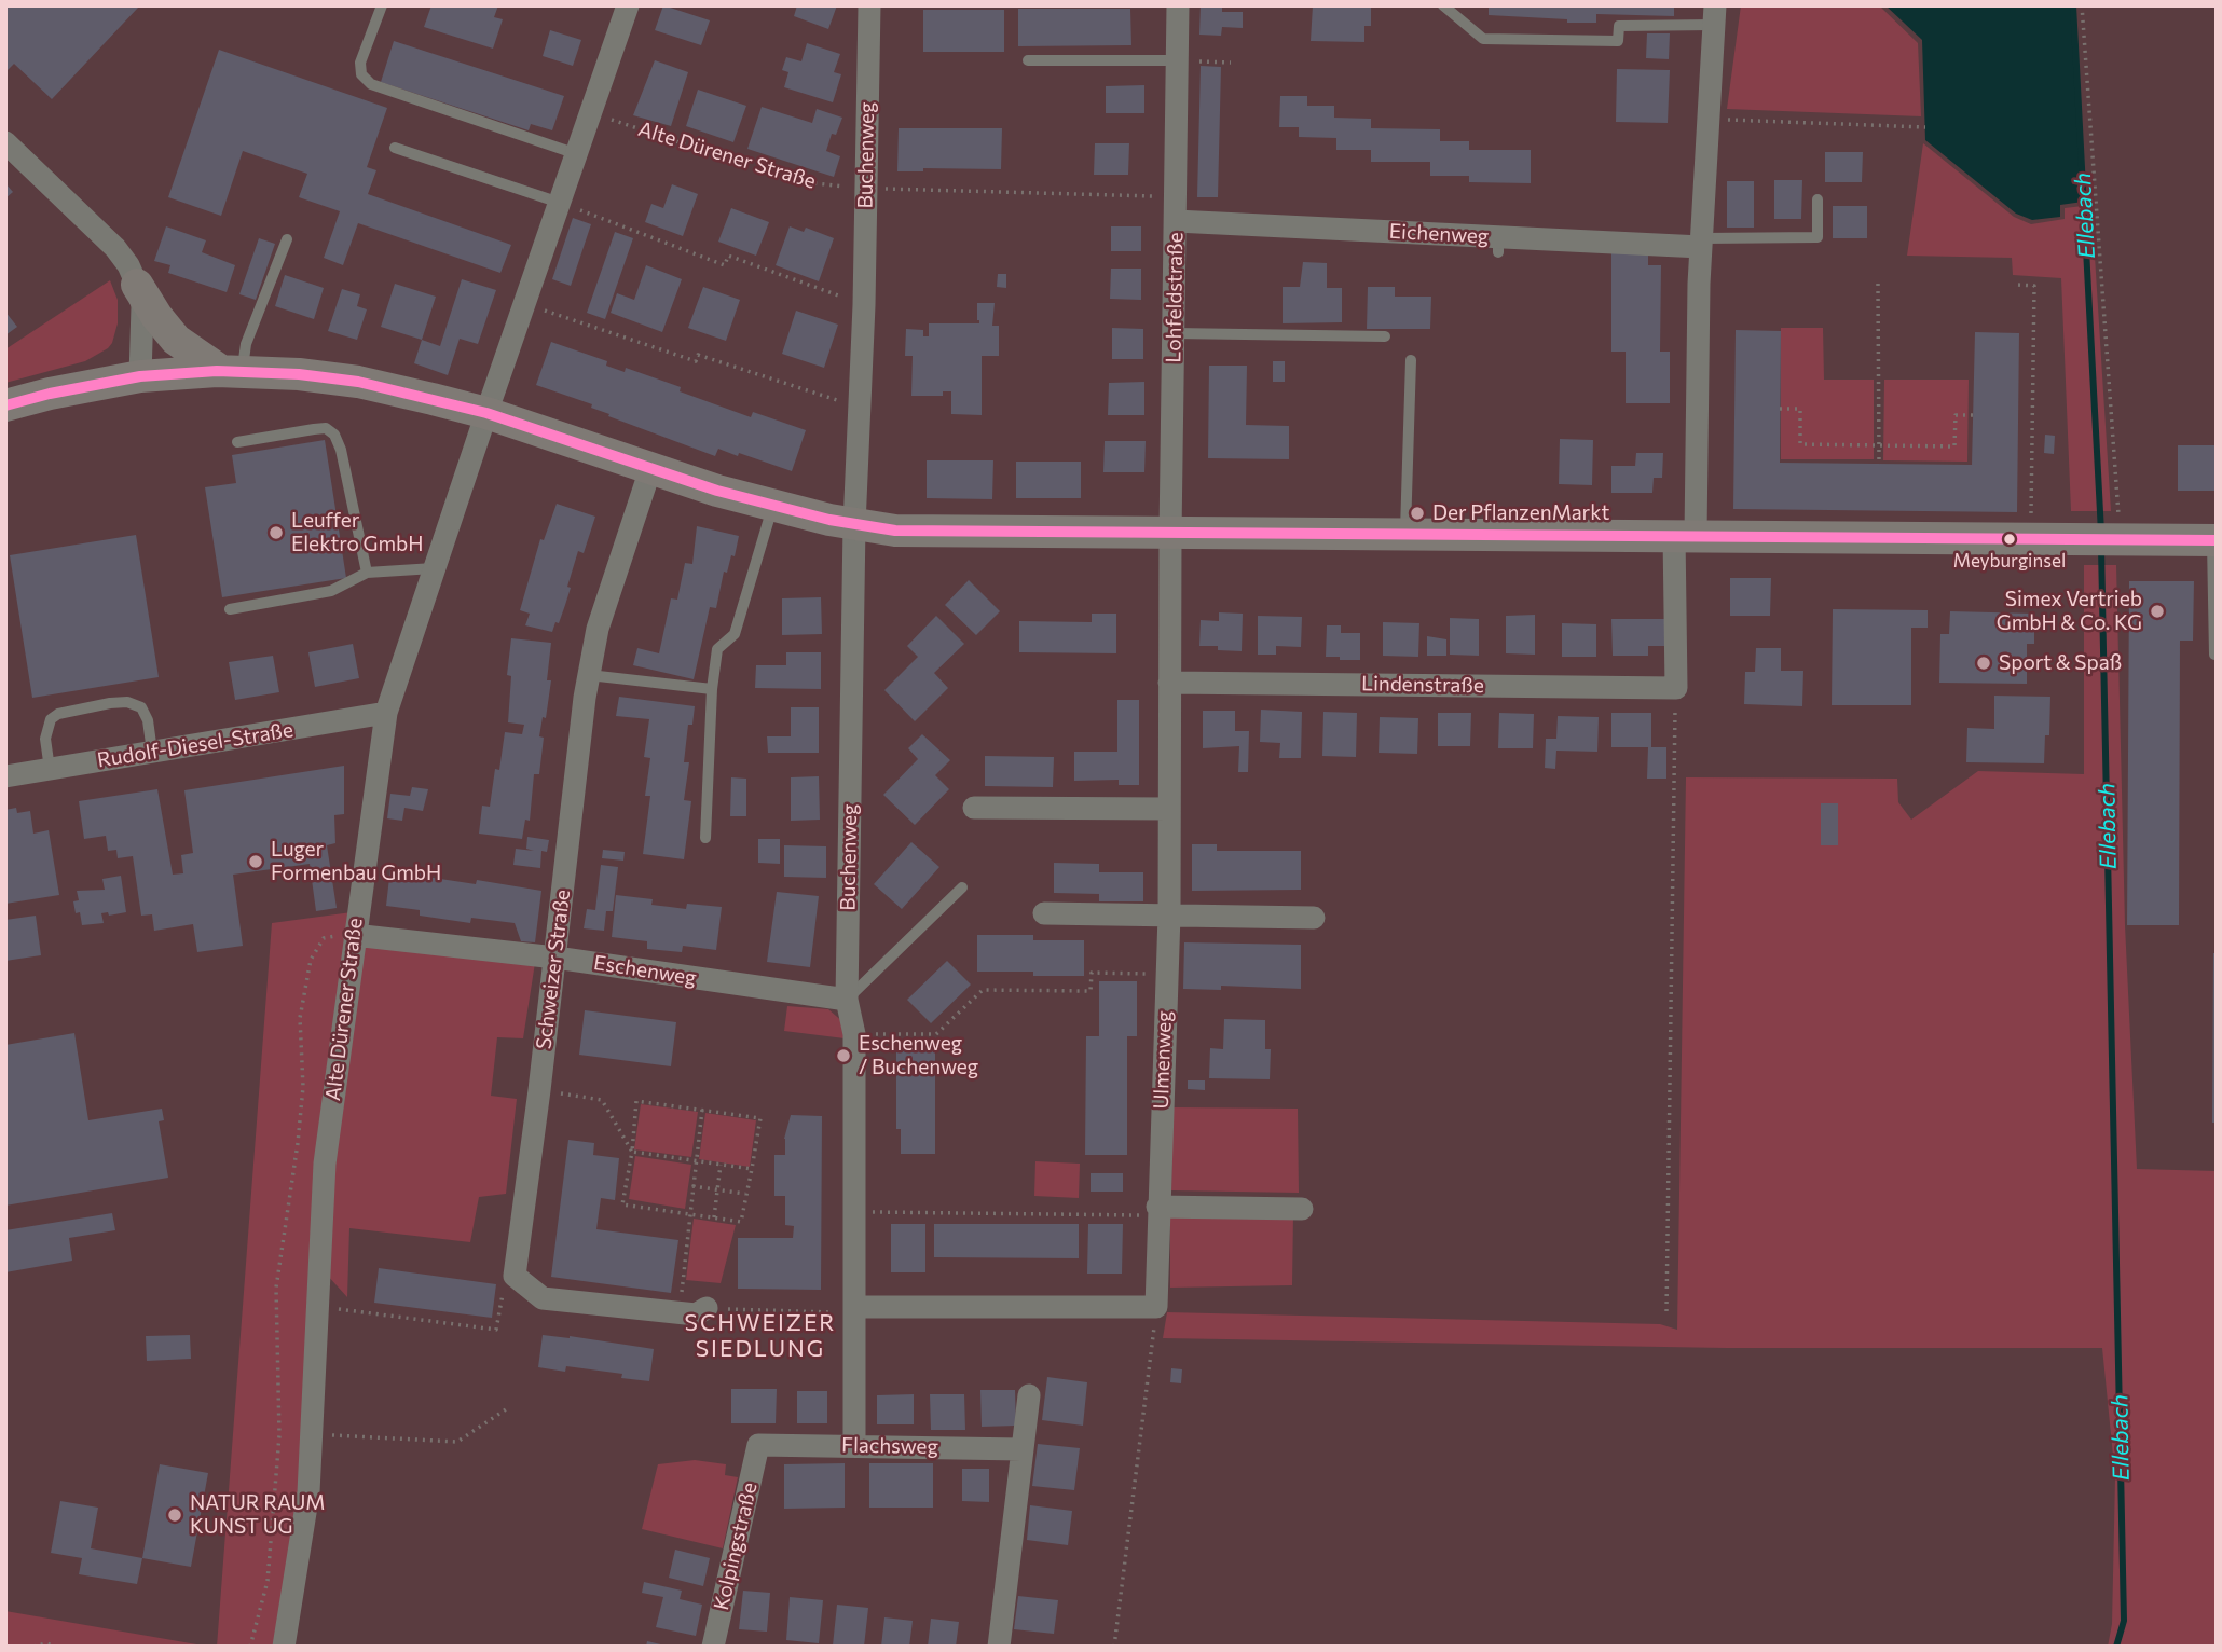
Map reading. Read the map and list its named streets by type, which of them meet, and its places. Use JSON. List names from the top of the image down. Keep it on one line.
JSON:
{"streets":{"street":["Alte Dürener Straße","Buchenweg","Eichenweg","Lohfeldstraße","Lindenstraße","Rudolf-Diesel-Straße","Schweizer Straße","Eschenweg","Ulmenweg","Flachsweg","Kolpingstraße"]},"crossings":[["Alte Dürener Straße","Buchenweg"],["Alte Dürener Straße","Lohfeldstraße"],["Alte Dürener Straße","Rudolf-Diesel-Straße"],["Alte Dürener Straße","Eschenweg"],["Buchenweg","Eschenweg"],["Buchenweg","Flachsweg"],["Eichenweg","Lohfeldstraße"],["Lohfeldstraße","Ulmenweg"],["Lindenstraße","Ulmenweg"],["Schweizer Straße","Eschenweg"],["Flachsweg","Kolpingstraße"]],"districts":["SCHWEIZER SIEDLUNG"],"water":["Ellebach"],"places":["Der PflanzenMarkt","Leuffer Elektro GmbH","Meyburginsel","Simex Vertrieb GmbH & Co. KG","Sport & Spaß","Luger Formenbau GmbH","Eschenweg / Buchenweg","NATUR RAUM KUNST UG"]}
